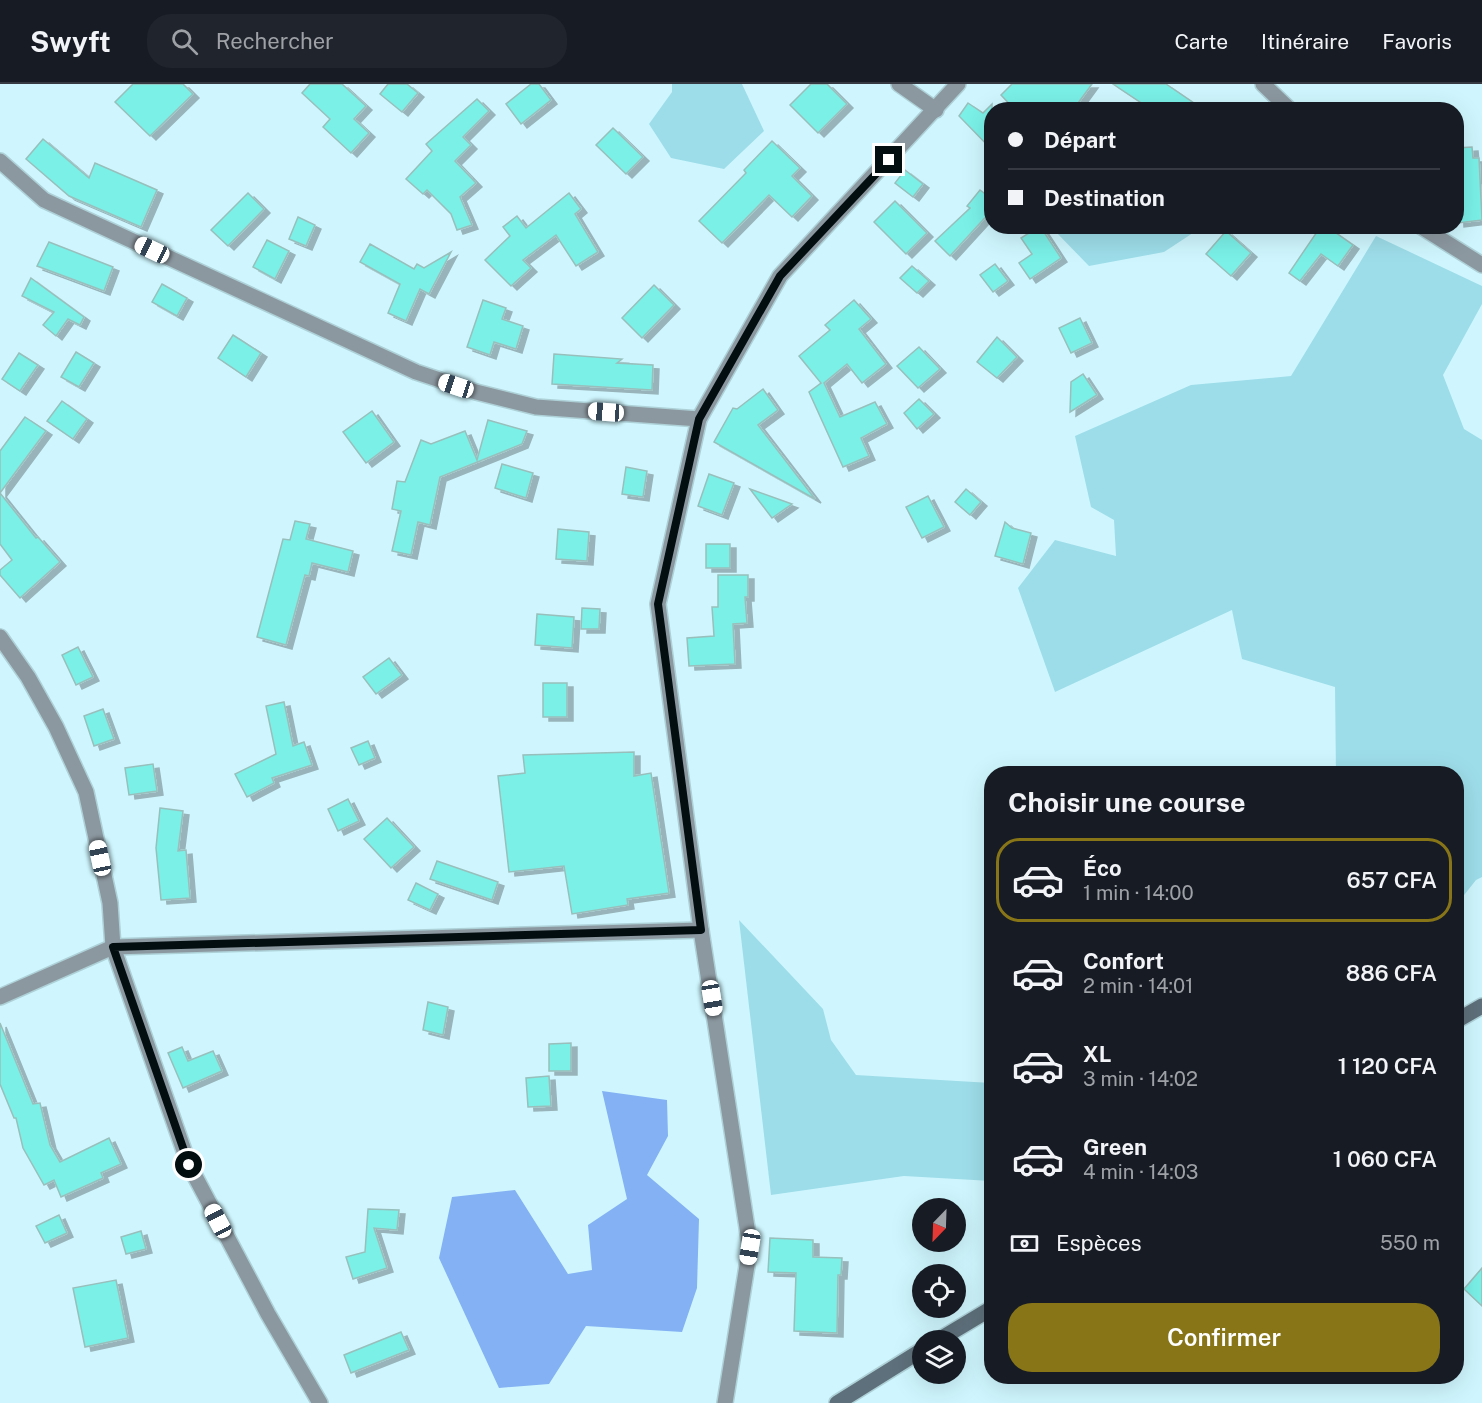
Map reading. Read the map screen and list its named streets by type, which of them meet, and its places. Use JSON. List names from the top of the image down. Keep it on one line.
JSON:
{"north":"bottom left","page":{"header":"Swyft","search":"Rechercher","nav":["Carte","Itinéraire","Favoris"],"banner":["Départ","Destination"],"heading":"Choisir une course","list":[{"name":"Éco","note":"1 min · 14:00","value":"657 CFA"},{"name":"Confort","note":"2 min · 14:01","value":"886 CFA"},{"name":"XL","note":"3 min · 14:02","value":"1 120 CFA"},{"name":"Green","note":"4 min · 14:03","value":"1 060 CFA"}],"pay":["Espèces","550 m"],"buttons":"Confirmer"}}
